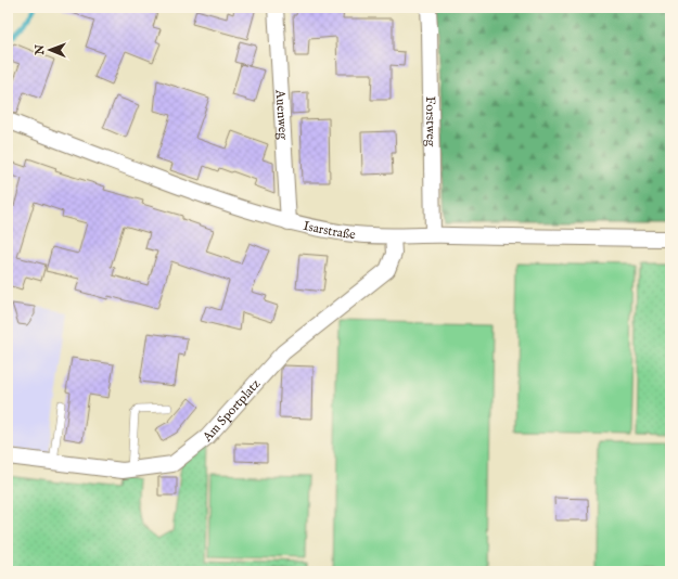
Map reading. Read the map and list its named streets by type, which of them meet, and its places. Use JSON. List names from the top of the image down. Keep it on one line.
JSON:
{"streets":{"street":["Auenweg","Forstweg","Isarstraße","Am Sportplatz"]},"crossings":[["Auenweg","Isarstraße"],["Forstweg","Isarstraße"],["Isarstraße","Am Sportplatz"]],"north":"left"}
